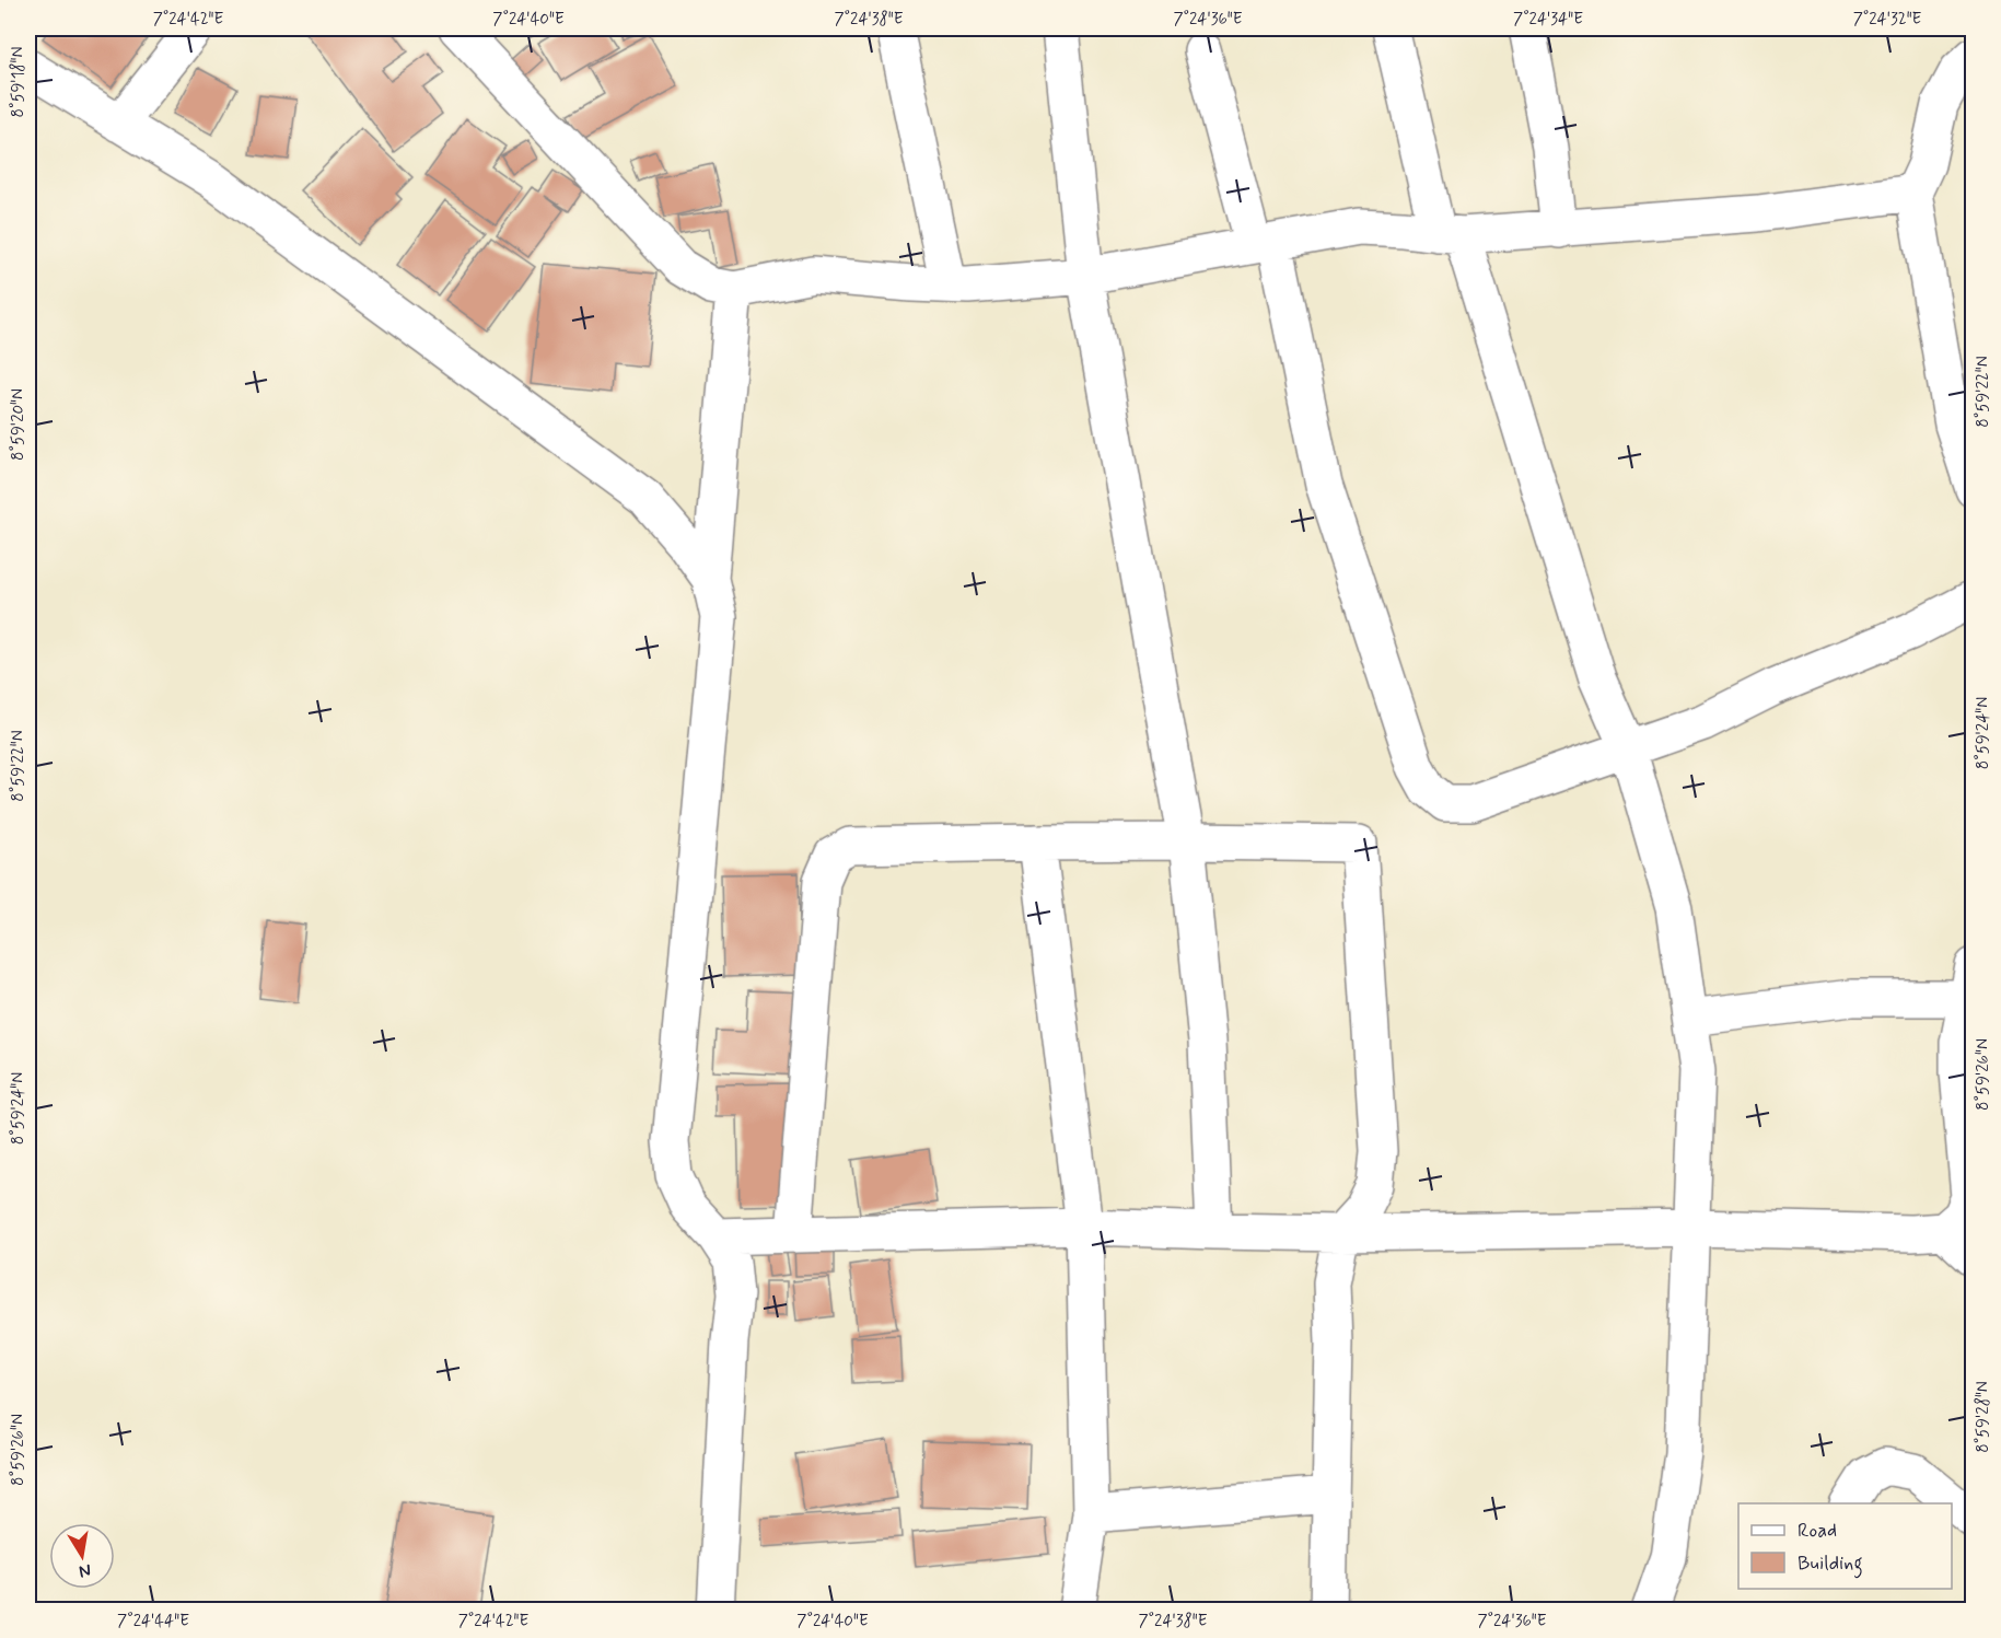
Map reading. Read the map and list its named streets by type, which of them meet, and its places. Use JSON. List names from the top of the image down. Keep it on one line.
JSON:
{"legend":["Road","Building"],"north":"bottom","coordinates":["7°24'42\"E","7°24'40\"E","7°24'38\"E","7°24'36\"E","7°24'34\"E","7°24'32\"E","8°59'18\"N","8°59'22\"N","8°59'20\"N","8°59'24\"N","8°59'26\"N","8°59'28\"N","7°24'44\"E"]}
